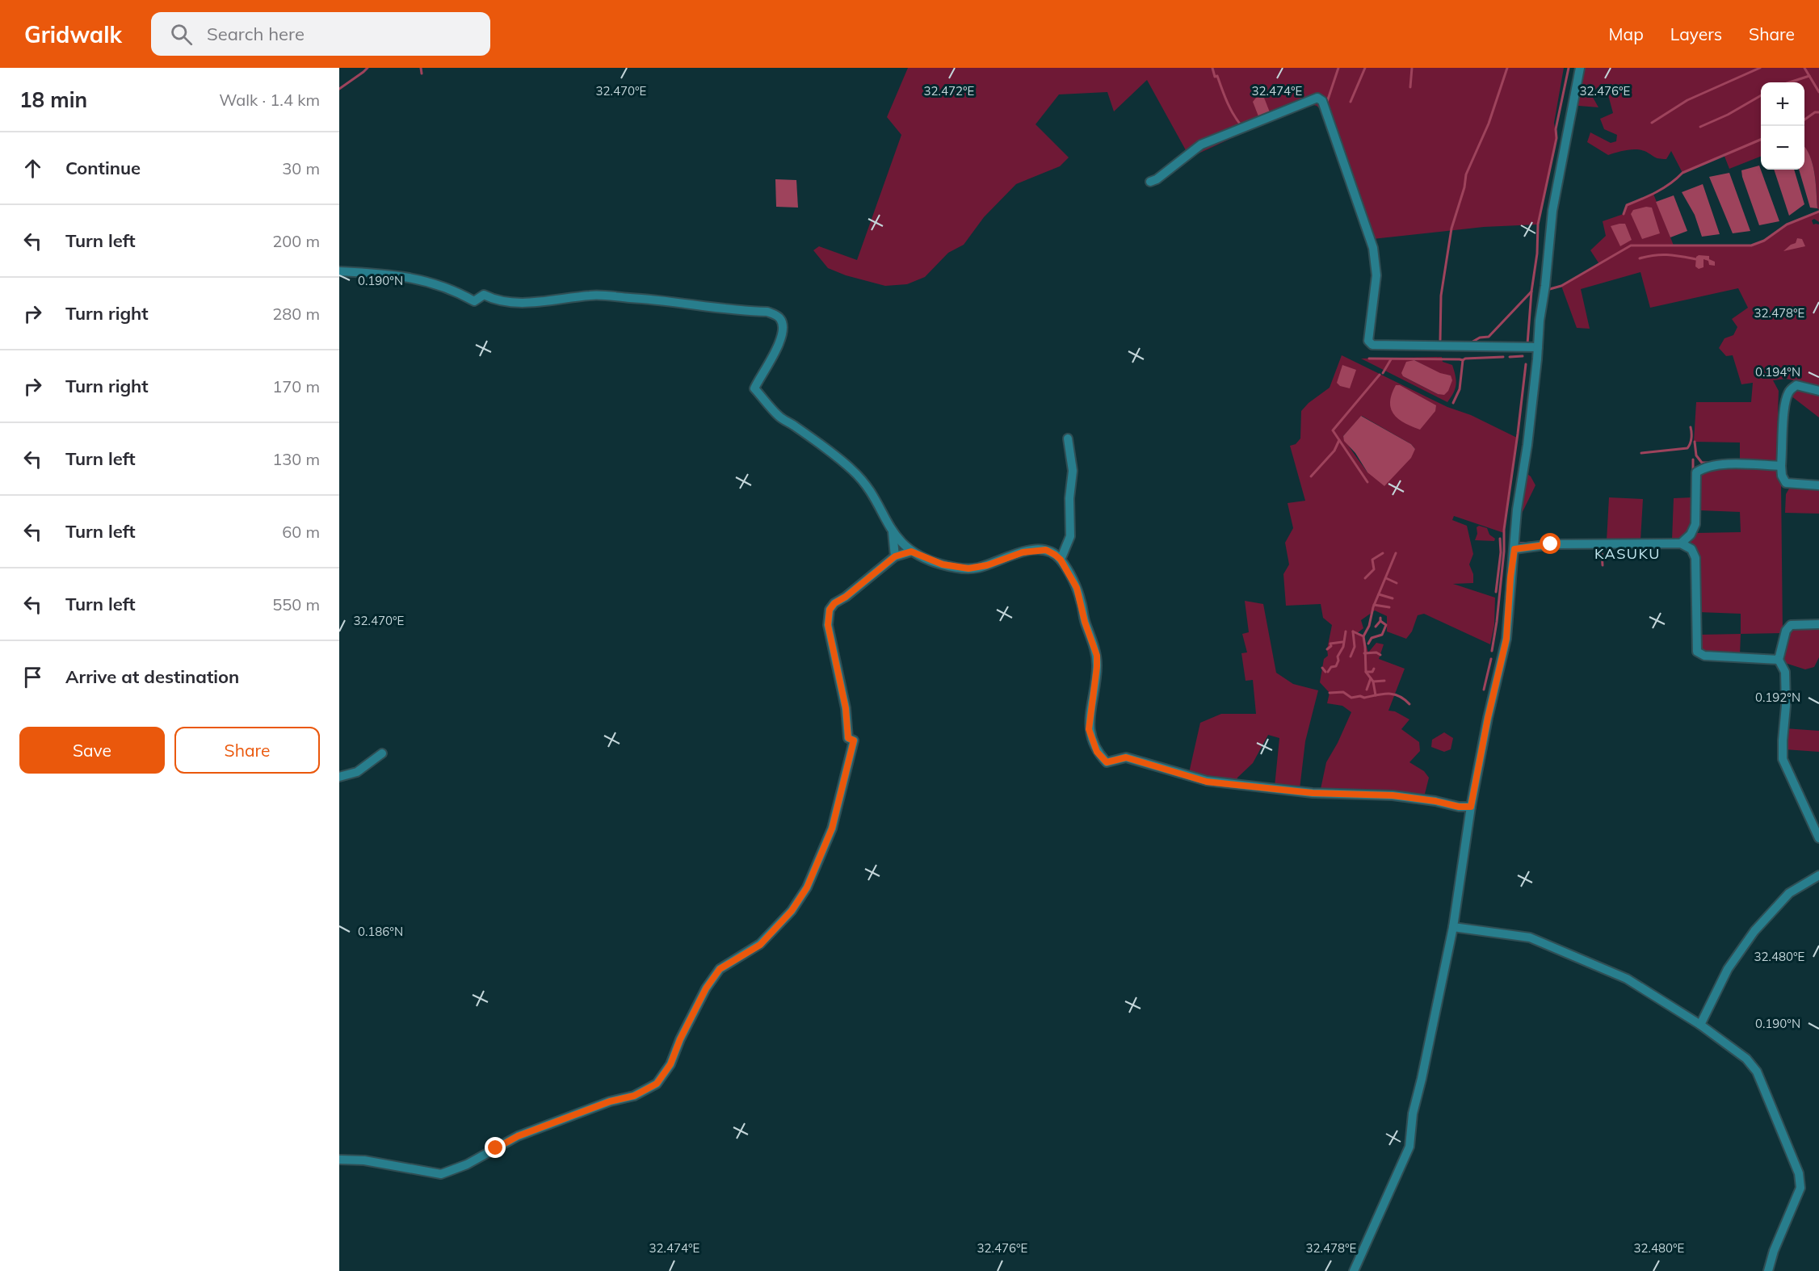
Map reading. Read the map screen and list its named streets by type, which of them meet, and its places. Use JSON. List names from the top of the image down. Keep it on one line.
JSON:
{"districts":["KASUKU"],"page":{"header":"Gridwalk","search":"Search here","nav":["Map","Layers","Share"],"heading":["18 min","Walk · 1.4 km"],"map_buttons":["+","−"],"list":[["Continue","30 m"],["Turn left","200 m"],["Turn right","280 m"],["Turn right","170 m"],["Turn left","130 m"],["Turn left","60 m"],["Turn left","550 m"],"Arrive at destination"],"buttons":["Save","Share"]},"coordinates":["32.470°E","32.472°E","32.474°E","32.476°E","0.190°N","32.478°E","0.194°N","0.192°N","0.186°N","32.480°E"]}
